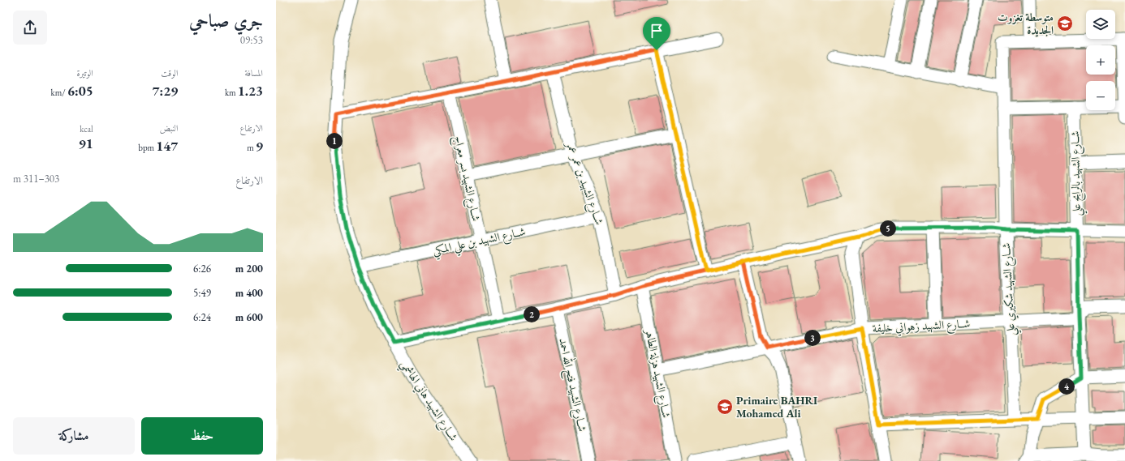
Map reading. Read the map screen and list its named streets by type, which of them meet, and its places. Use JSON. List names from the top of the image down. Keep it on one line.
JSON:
{"streets":{"street":["شــارع الشهيد بالرابح علي","شــارع الشهيد بسر معراج","شــارع الشهيد بن عمر عمر","شــارع الشهيد بن علي المكي","شــارع الشهيد شكيري علي","شــارع الشهيد زهواني خليفة","شــارع الشهيد هزلة الطاهر","شــارع الشهيد فتح الله احمد","شــارع الشهيد هاني الهاشمي"]},"crossings":[["شــارع الشهيد بالرابح علي","شــارع الشهيد زهواني خليفة"],["شــارع الشهيد بسر معراج","شــارع الشهيد بن علي المكي"],["شــارع الشهيد بن عمر عمر","شــارع الشهيد بن علي المكي"],["شــارع الشهيد بن علي المكي","شــارع الشهيد هاني الهاشمي"],["شــارع الشهيد شكيري علي","شــارع الشهيد زهواني خليفة"],["شــارع الشهيد زهواني خليفة","شــارع الشهيد هزلة الطاهر"]],"places":{"school or university":["متوسطة تغزوت الجديدة","Primaire BAHRI Mohamed Ali"]},"page":{"heading":["جري صباحي","09:53"],"map_buttons":["+","−"],"stats":[["المسافة","1.23 km"],["الوقت","7:29"],["الوتيرة","6:05 /km"],["الارتفاع","9 m"],["النبض","147 bpm"],["kcal","91"]],"pins":["1","5","2","3","4"],"chart":["الارتفاع","303–311 m"],"list":[{"name":"200 m","note":"6:26"},{"name":"400 m","note":"5:49"},{"name":"600 m","note":"6:24"}],"buttons":["حفظ","مشاركة"]}}
